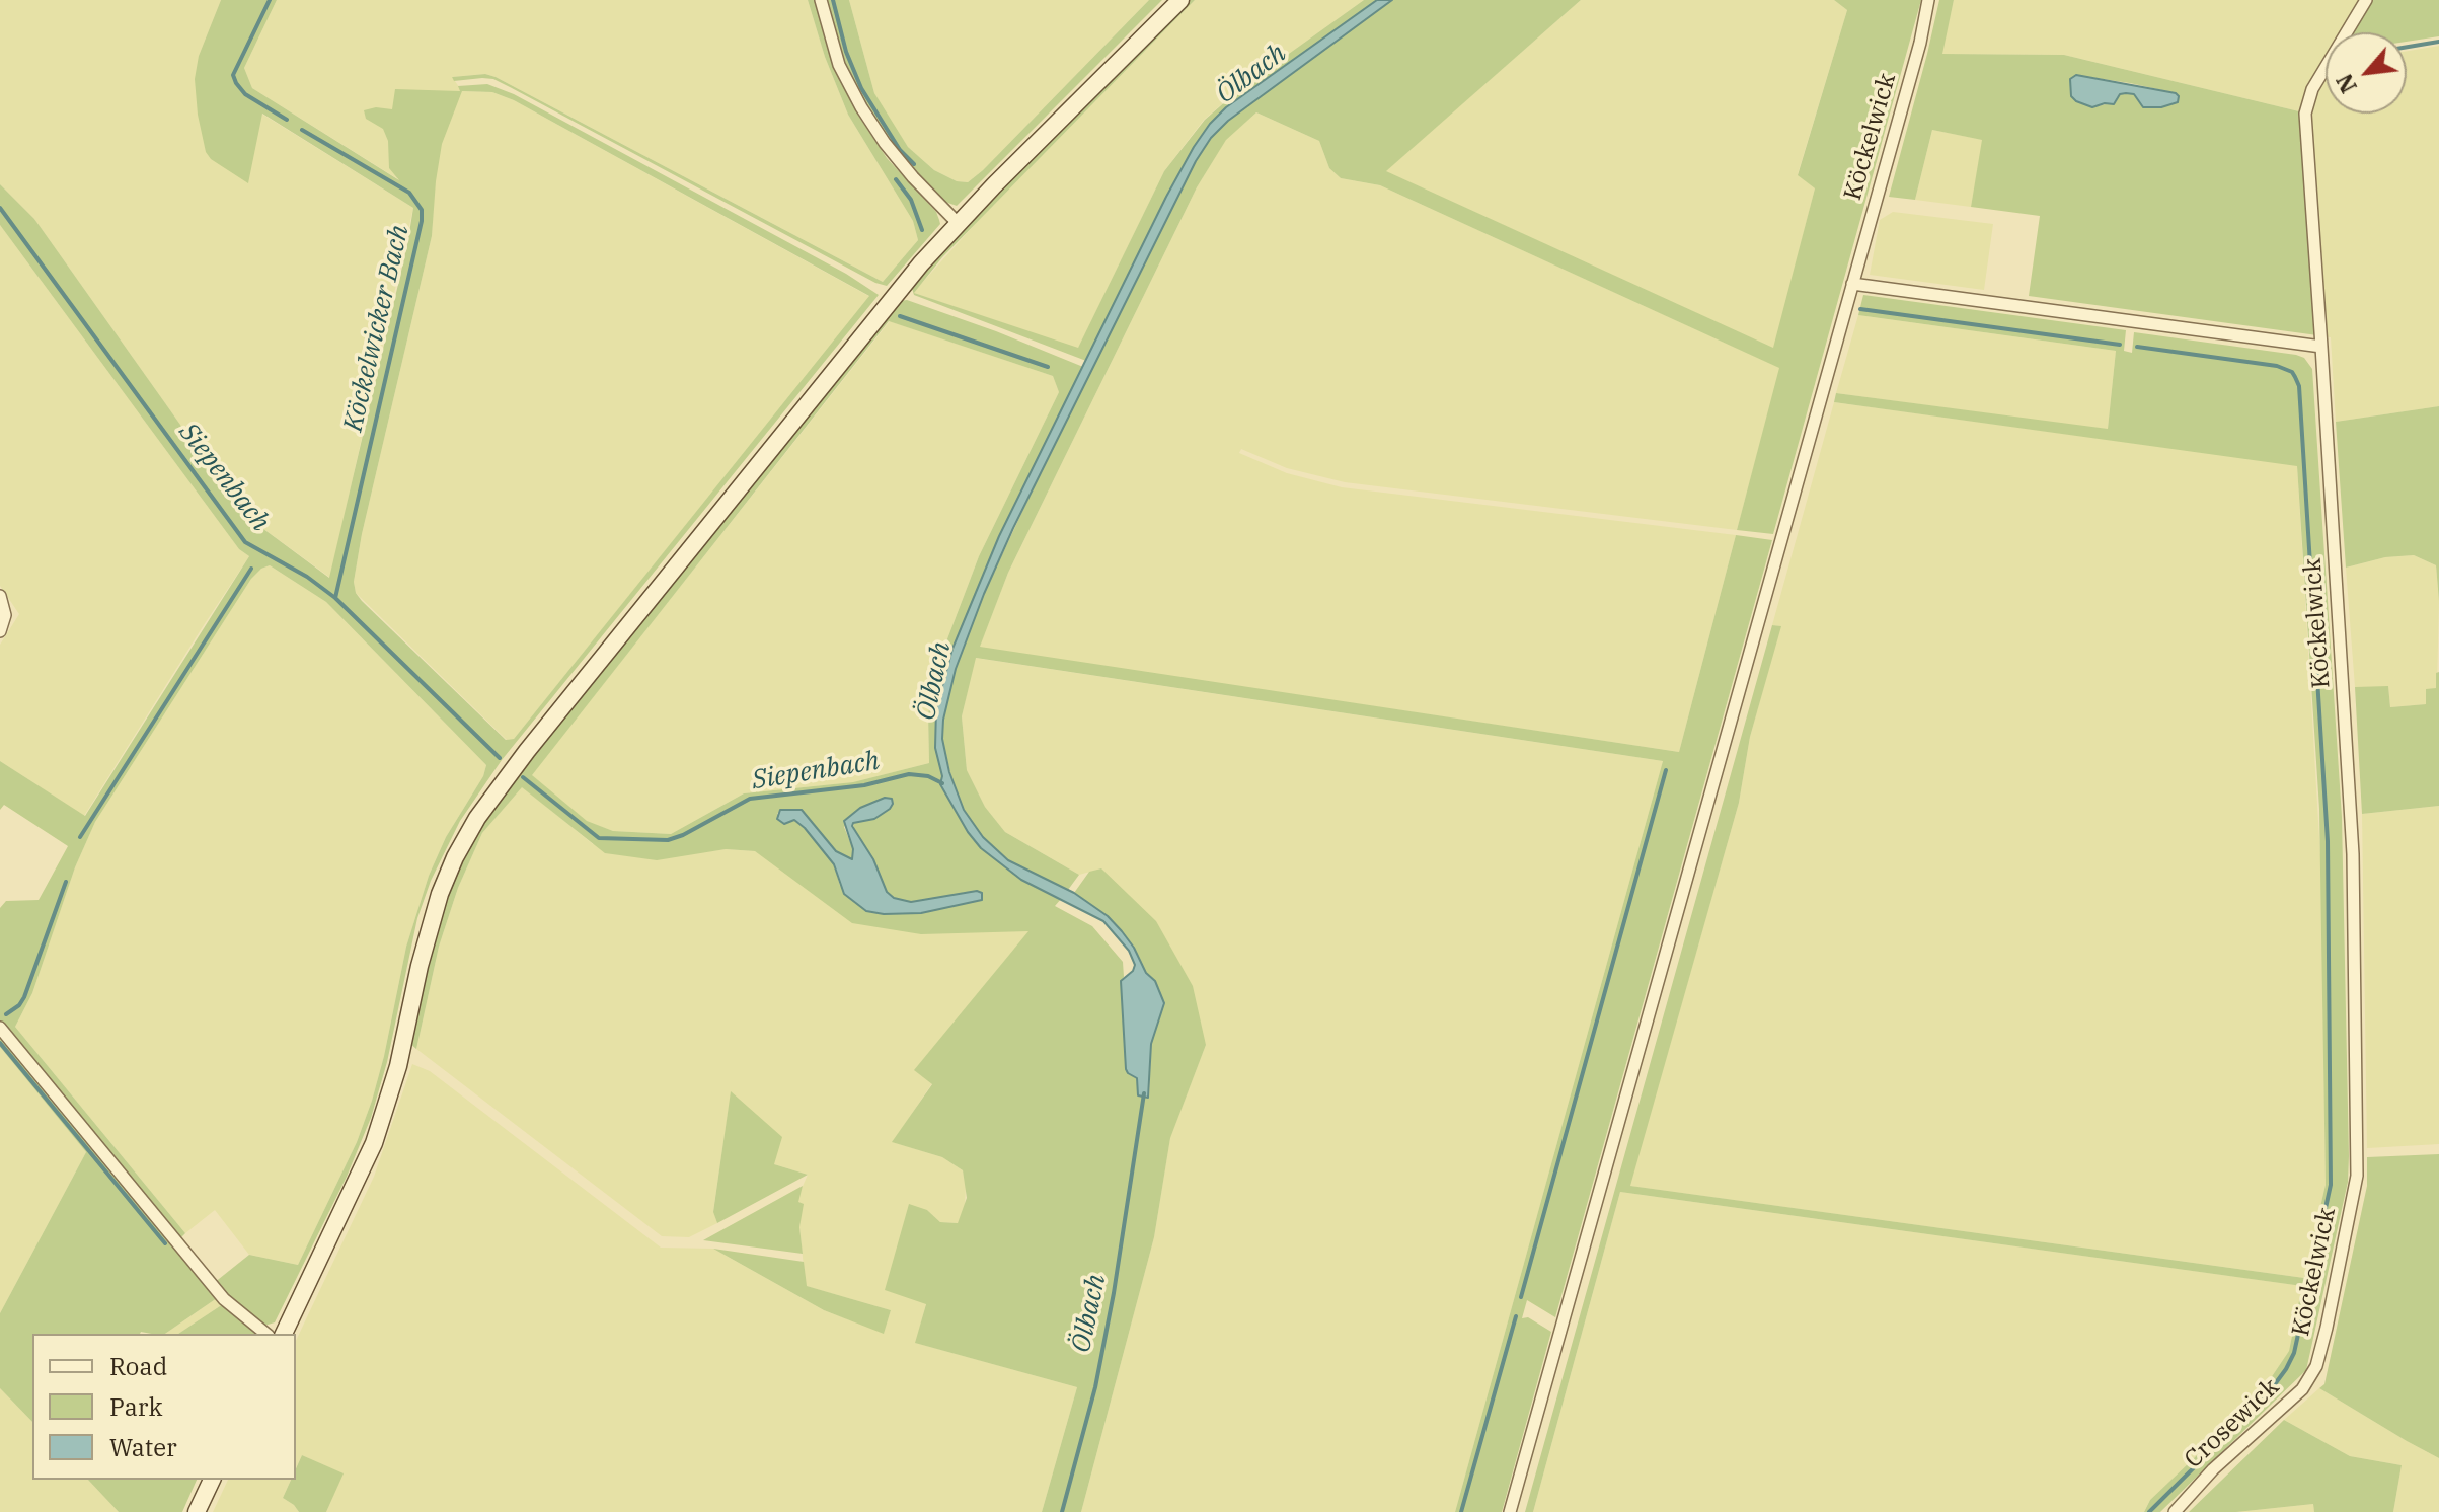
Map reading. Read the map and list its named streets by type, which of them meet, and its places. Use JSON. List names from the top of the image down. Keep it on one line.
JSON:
{"streets":{"street":["Köckelwick","Crosewick"]},"crossings":[["Köckelwick","Crosewick"]],"water":["Ölbach","Köckelwicker Bach","Siepenbach"],"legend":["Road","Park","Water"],"north":"bottom left"}
